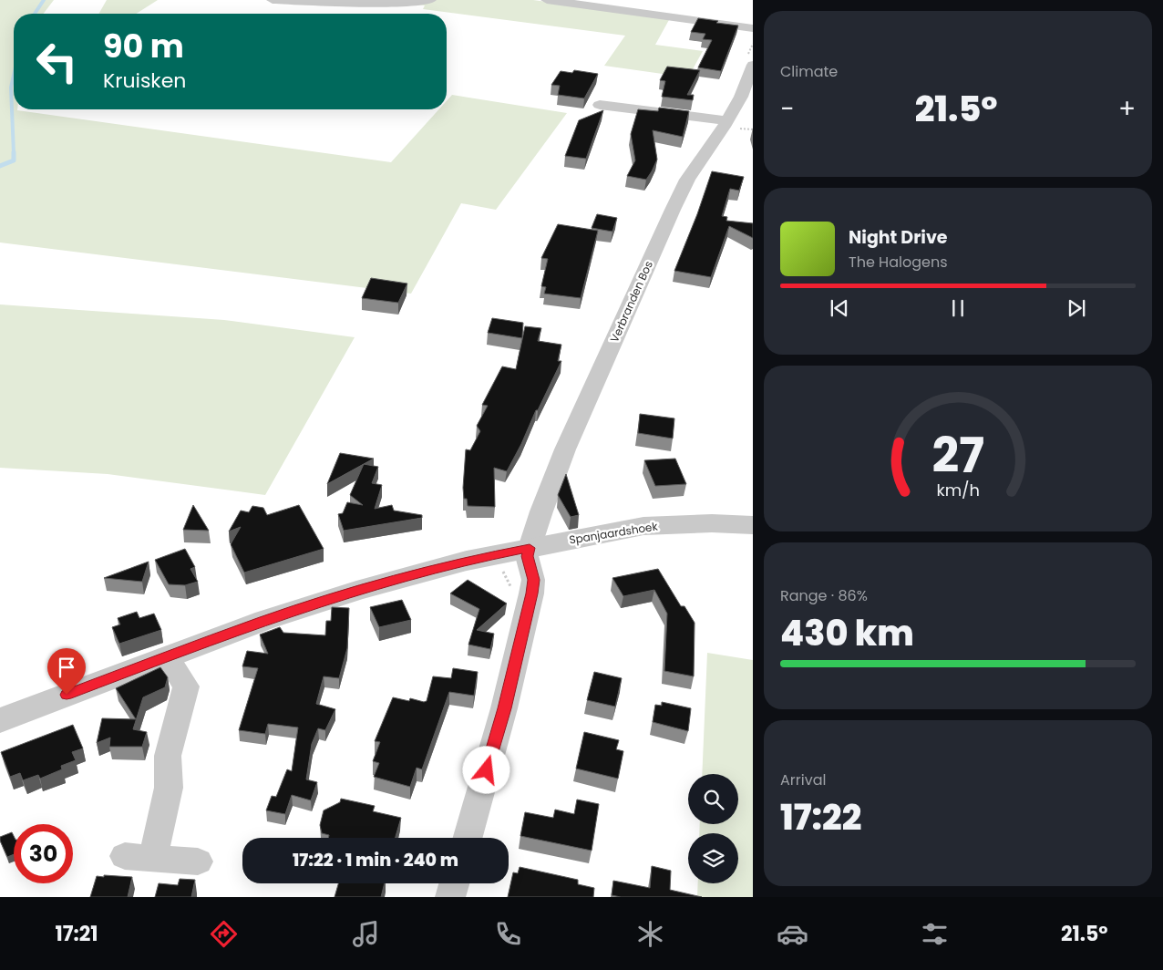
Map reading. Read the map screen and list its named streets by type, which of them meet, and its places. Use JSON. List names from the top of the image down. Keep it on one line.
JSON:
{"streets":{"street":["Verbranden Bos","Spanjaardshoek"]},"crossings":[["Verbranden Bos","Spanjaardshoek"]],"page":{"tile":["Climate",["Range · 86%","430 km"],["Arrival","17:22"]],"turn":["90 m","Kruisken"],"heat":["−","21.5°","+"],"song":["Night Drive","The Halogens"],"limit":"30","trip":"17:22 · 1 min · 240 m","tabs":["17:21","21.5°"],"gauge":["27","km/h"]}}
